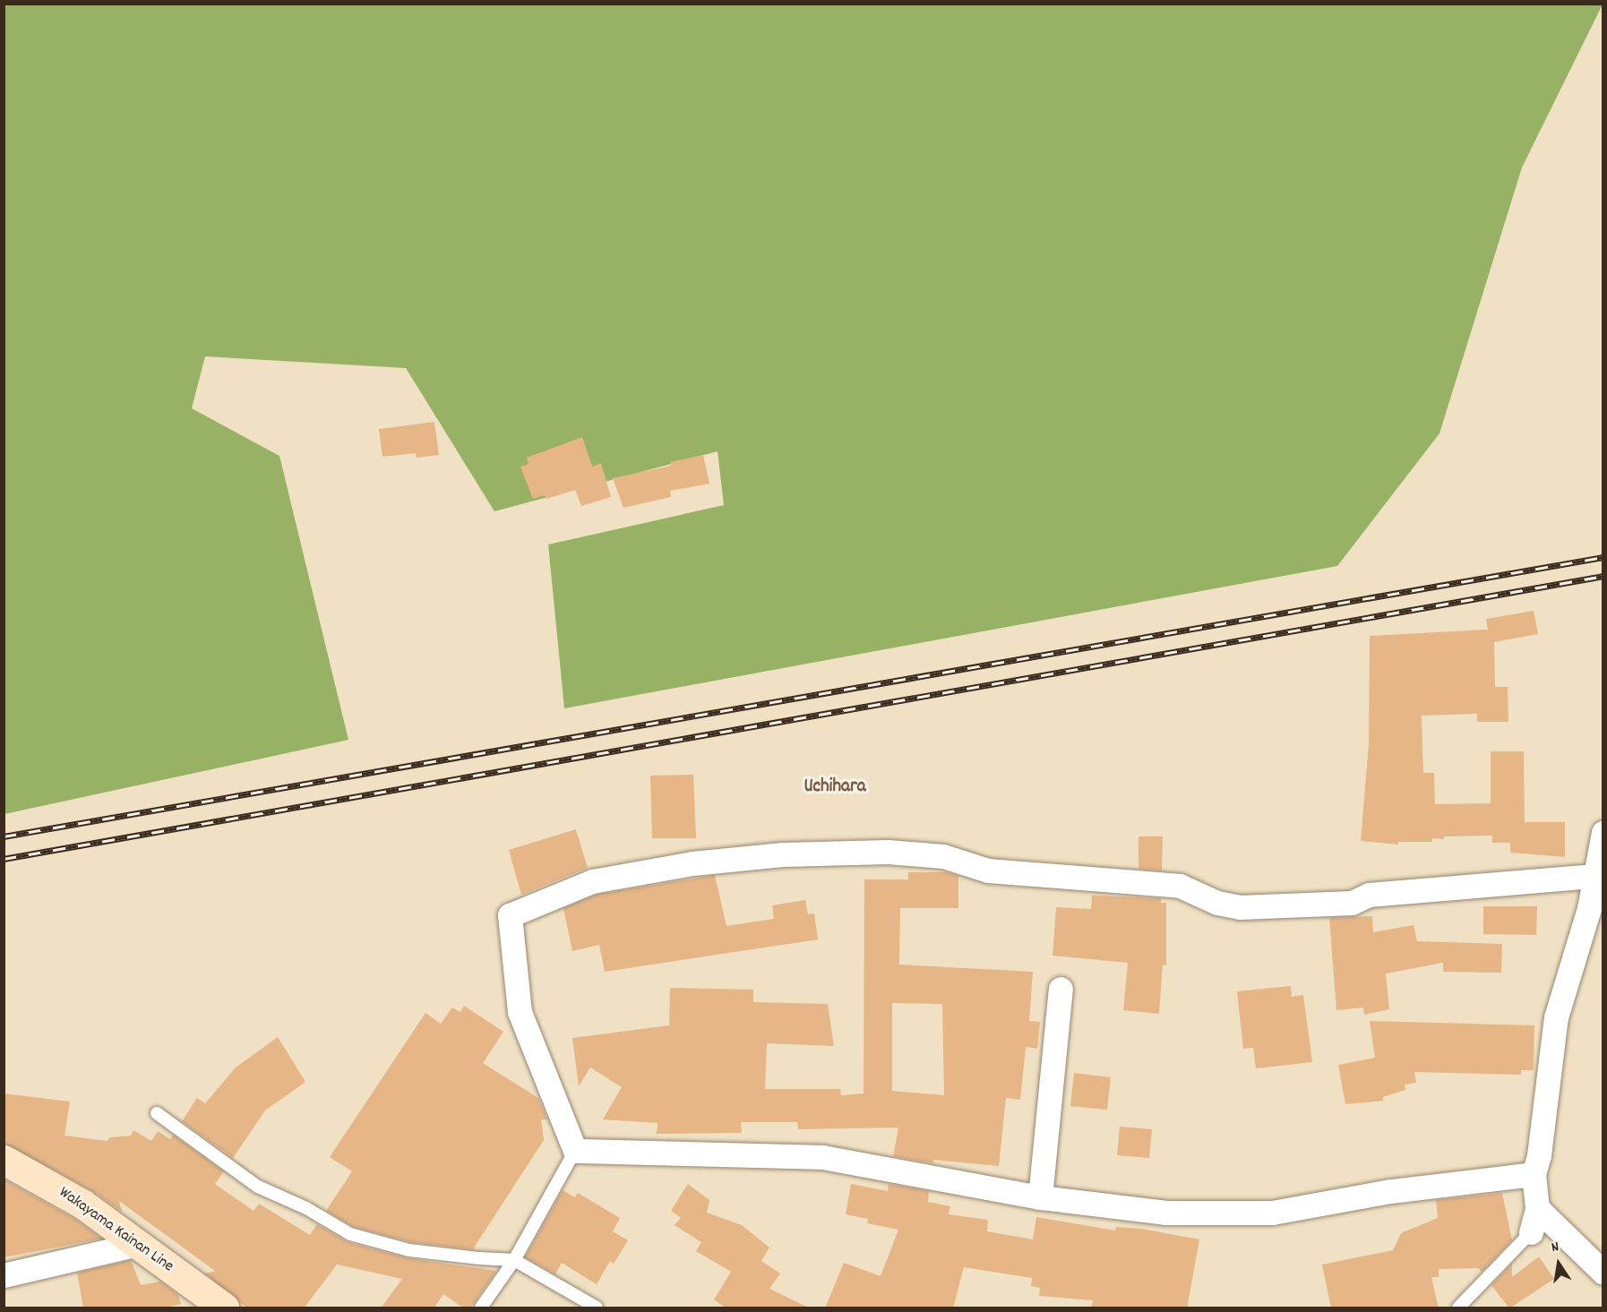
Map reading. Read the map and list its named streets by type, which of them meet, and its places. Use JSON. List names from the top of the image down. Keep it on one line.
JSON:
{"streets":{"main road":["Wakayama Kainan Line"]},"districts":["Uchihara"],"north":"top"}
